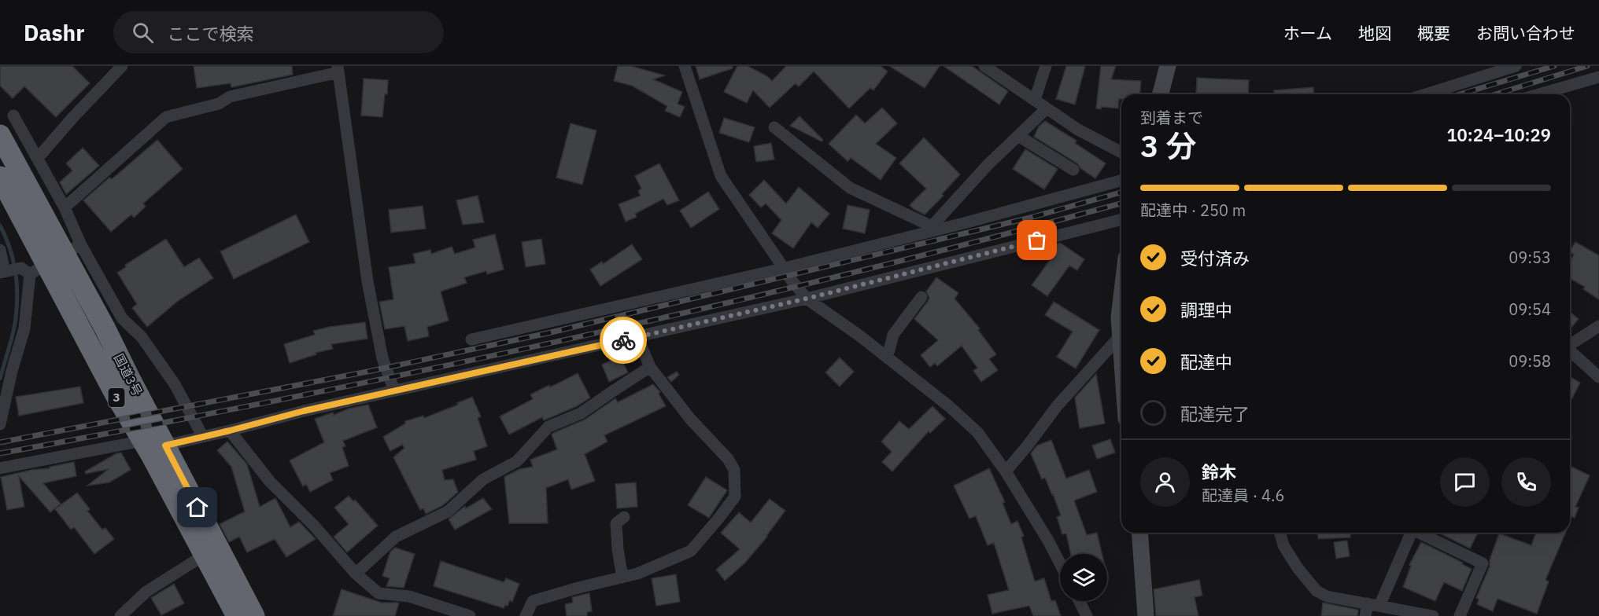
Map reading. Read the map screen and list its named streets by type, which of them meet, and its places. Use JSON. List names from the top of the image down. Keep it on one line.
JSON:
{"streets":{"highway":["国道3号","3"]},"page":{"header":"Dashr","search":"ここで検索","nav":["ホーム","地図","概要","お問い合わせ"],"heading":["3 分","到着まで","10:24–10:29"],"panel":["鈴木","配達員 · 4.6"],"bar":"配達中 · 250 m","list":[["受付済み","09:53"],["調理中","09:54"],["配達中","09:58"],"配達完了"]}}
